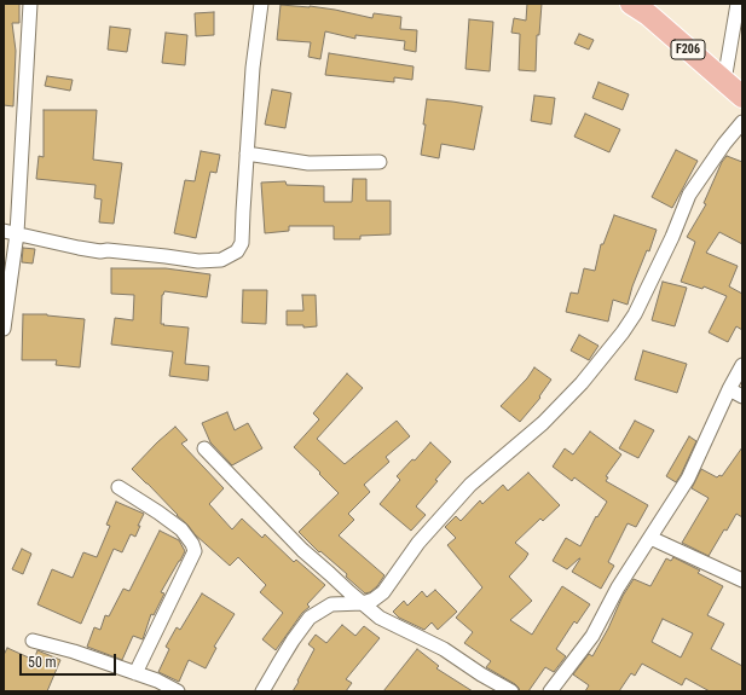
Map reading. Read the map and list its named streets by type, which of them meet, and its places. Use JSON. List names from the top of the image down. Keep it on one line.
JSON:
{"streets":{"main road":["F206"]},"scale_bar":"50 m"}
